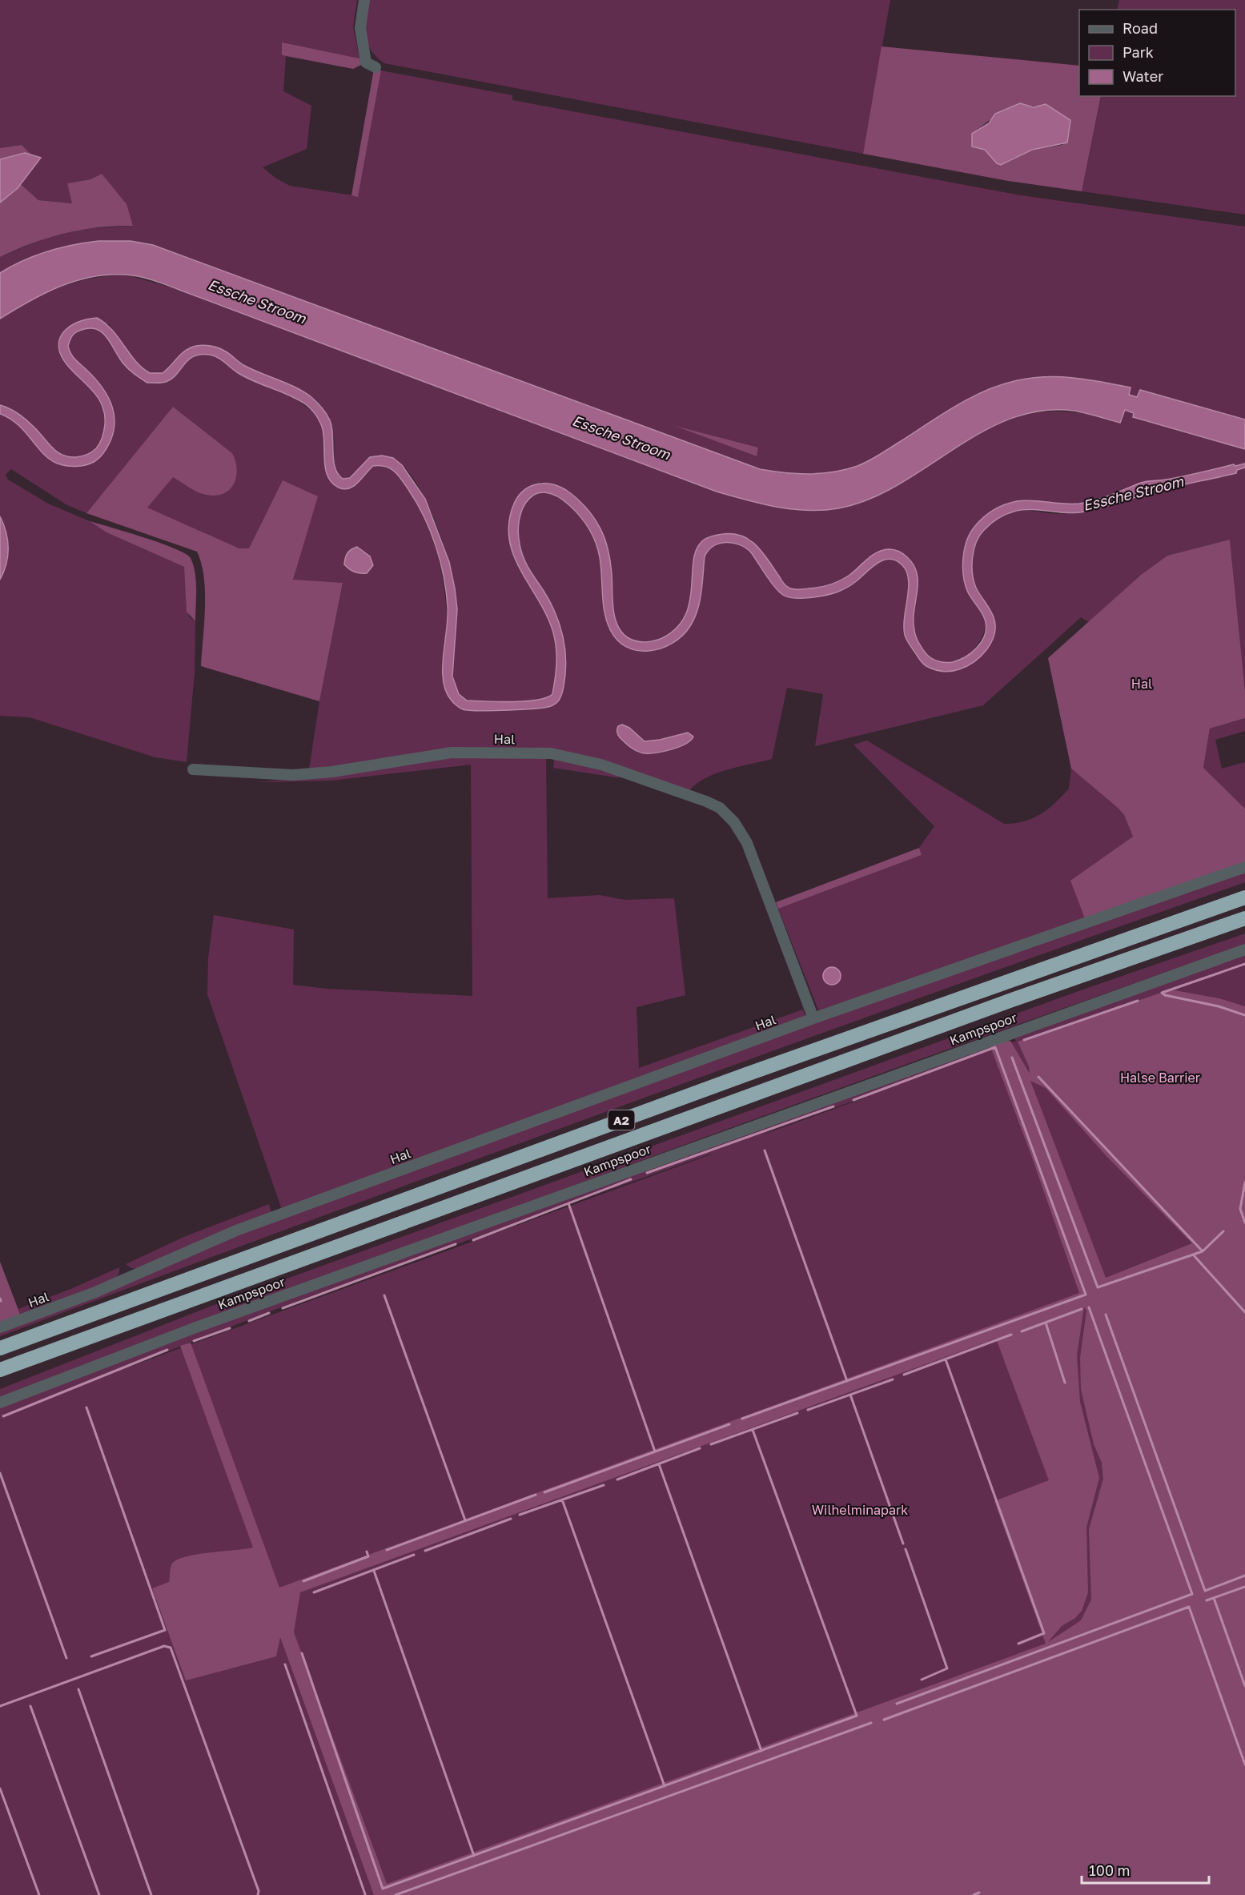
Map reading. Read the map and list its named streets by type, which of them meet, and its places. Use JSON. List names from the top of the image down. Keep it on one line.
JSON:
{"streets":{"highway":["A2"],"street":["Hal","Kampspoor"]},"water":["Essche Stroom"],"parks":["Hal","Halse Barrier","Wilhelminapark"],"legend":["Road","Park","Water"],"scale_bar":"100 m"}
